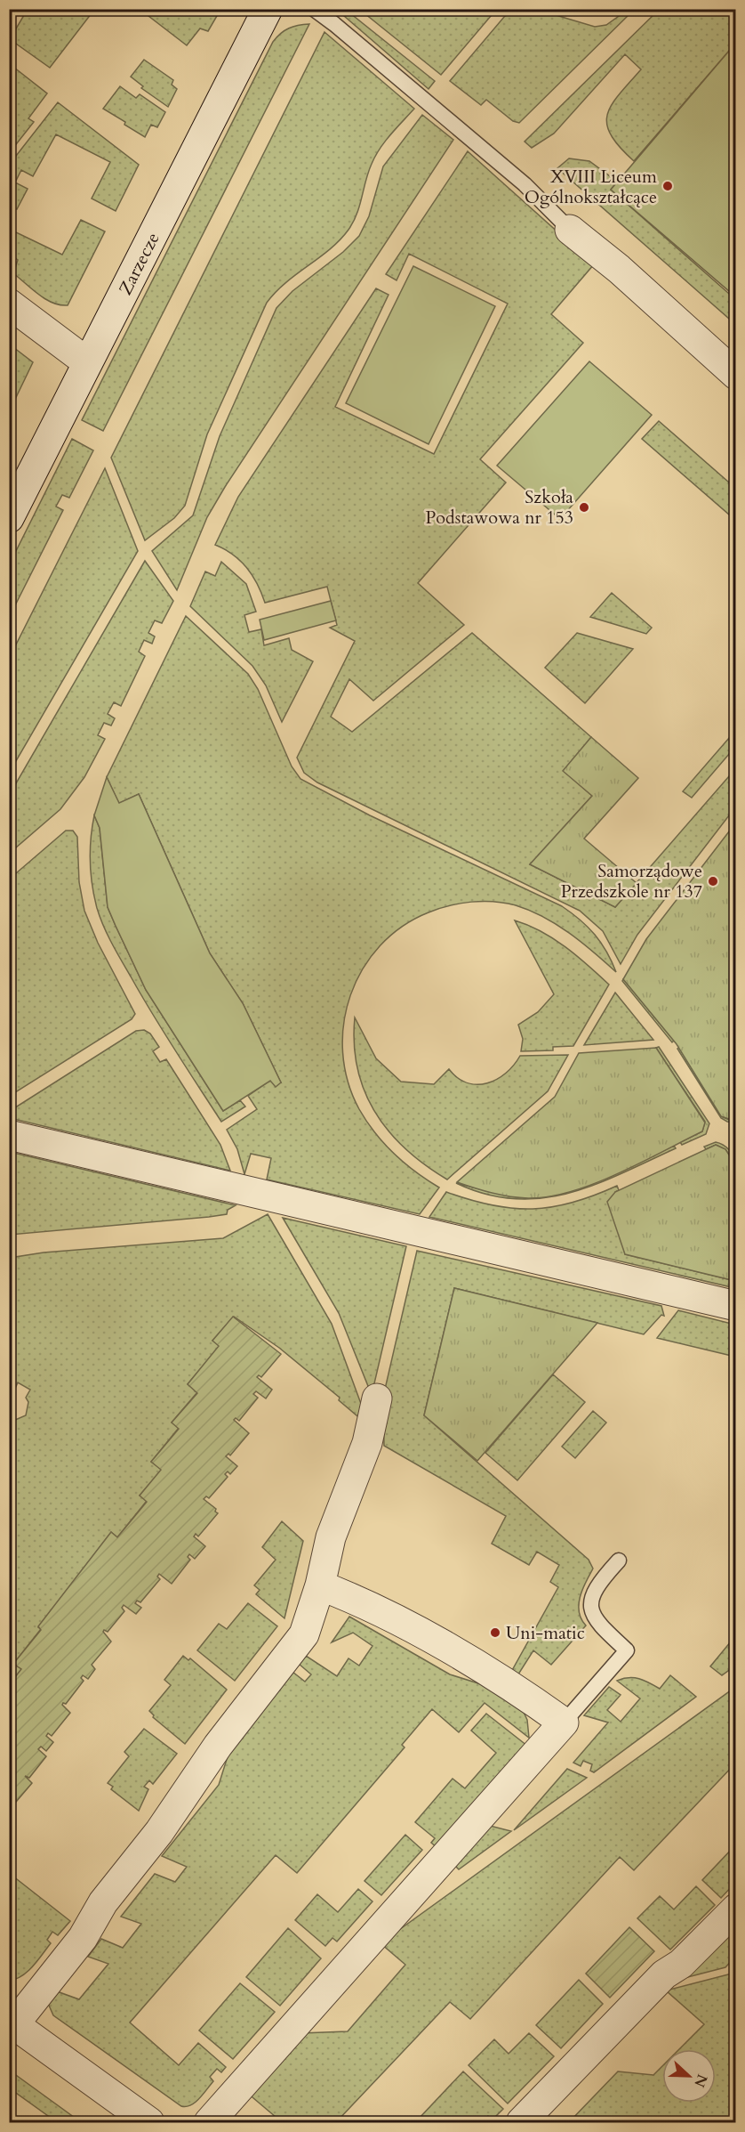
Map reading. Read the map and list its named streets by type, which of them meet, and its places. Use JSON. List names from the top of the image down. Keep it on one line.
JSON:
{"streets":{"street":["Zarzecze"]},"places":["XVIII Liceum Ogólnokształcące","Szkoła Podstawowa nr 153","Samorządowe Przedszkole nr 137","Uni-matic"],"north":"right"}
